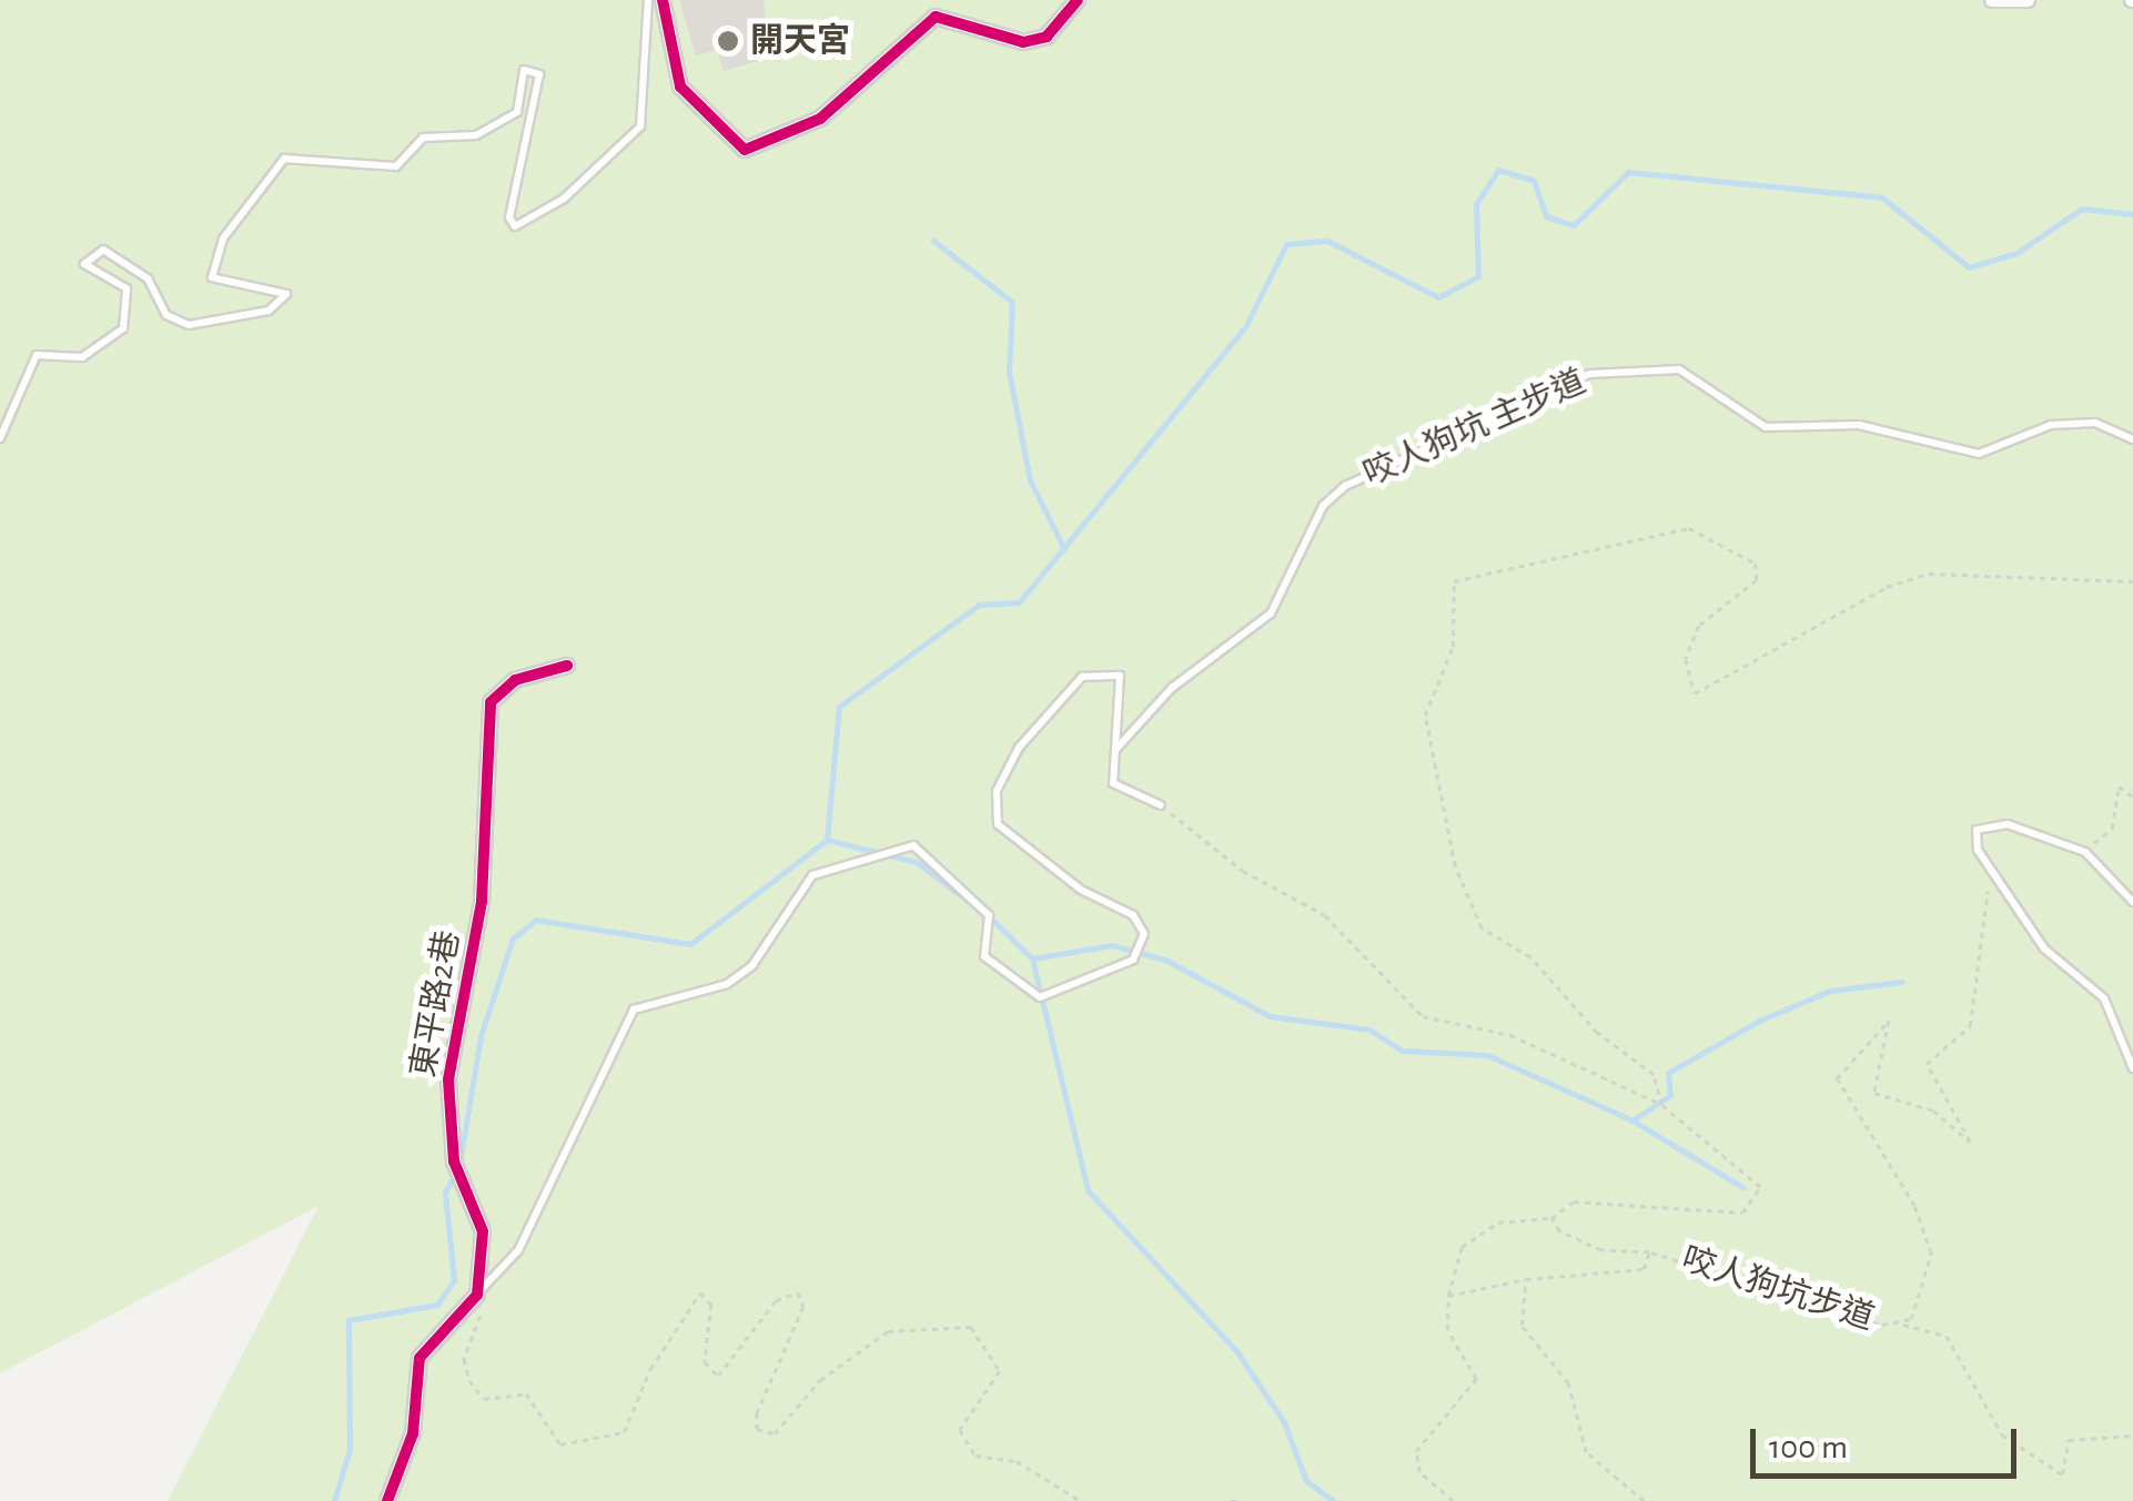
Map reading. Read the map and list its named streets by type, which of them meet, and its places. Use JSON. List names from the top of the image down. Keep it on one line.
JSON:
{"streets":{"street":["東平路2巷"],"lane":["咬人狗坑 主步道"],"path":["咬人狗坑步道"]},"places":["開天宮"],"scale_bar":"100 m"}
